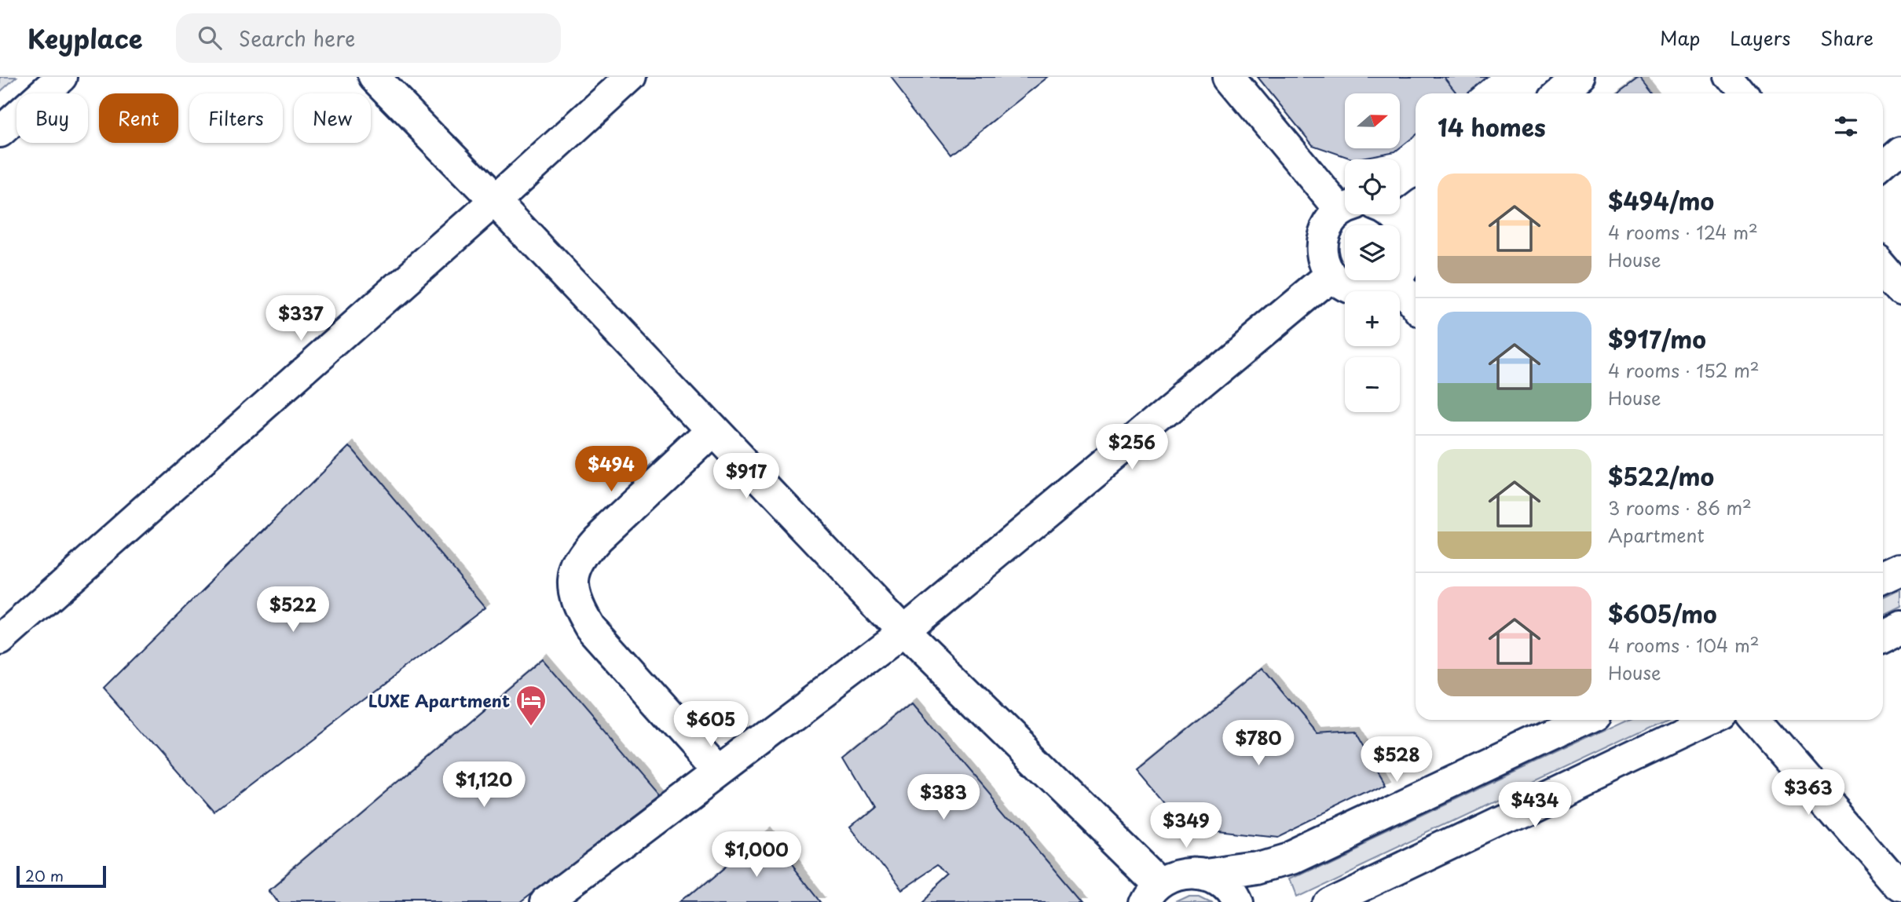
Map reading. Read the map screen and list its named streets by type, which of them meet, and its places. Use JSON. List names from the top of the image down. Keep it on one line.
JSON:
{"places":{"hotel":["LUXE Apartment"]},"scale_bar":"20 m","north":"right","page":{"header":"Keyplace","search":"Search here","nav":["Map","Layers","Share"],"map_buttons":["+","−"],"chip":["Buy","Rent","Filters","New"],"heading":"14 homes","list":[{"name":"$494/mo","note":"4 rooms · 124 m² · House"},{"name":"$917/mo","note":"4 rooms · 152 m² · House"},{"name":"$522/mo","note":"3 rooms · 86 m² · Apartment"},{"name":"$605/mo","note":"4 rooms · 104 m² · House"}],"price":["$337","$256","$494","$917","$522","$605","$780","$528","$1,120","$363","$383","$434","$349","$1,000"],"scale":"20 m"}}
